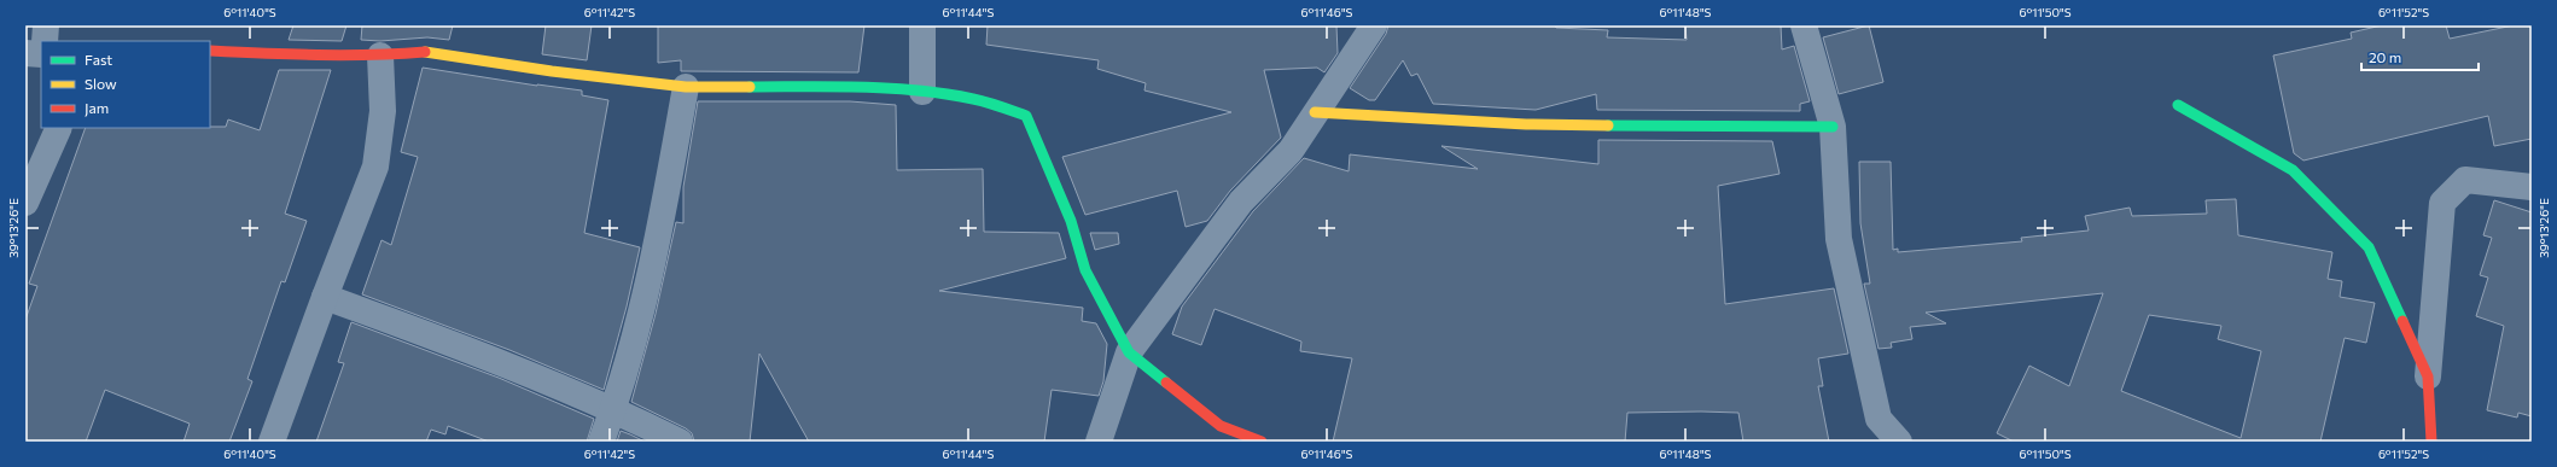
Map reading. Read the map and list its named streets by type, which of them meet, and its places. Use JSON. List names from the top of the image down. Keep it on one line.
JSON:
{"legend":["Fast","Slow","Jam"],"scale_bar":"20 m","coordinates":["6°11'40\"S","6°11'42\"S","6°11'44\"S","6°11'46\"S","6°11'48\"S","6°11'50\"S","6°11'52\"S","39°13'26\"E"]}
